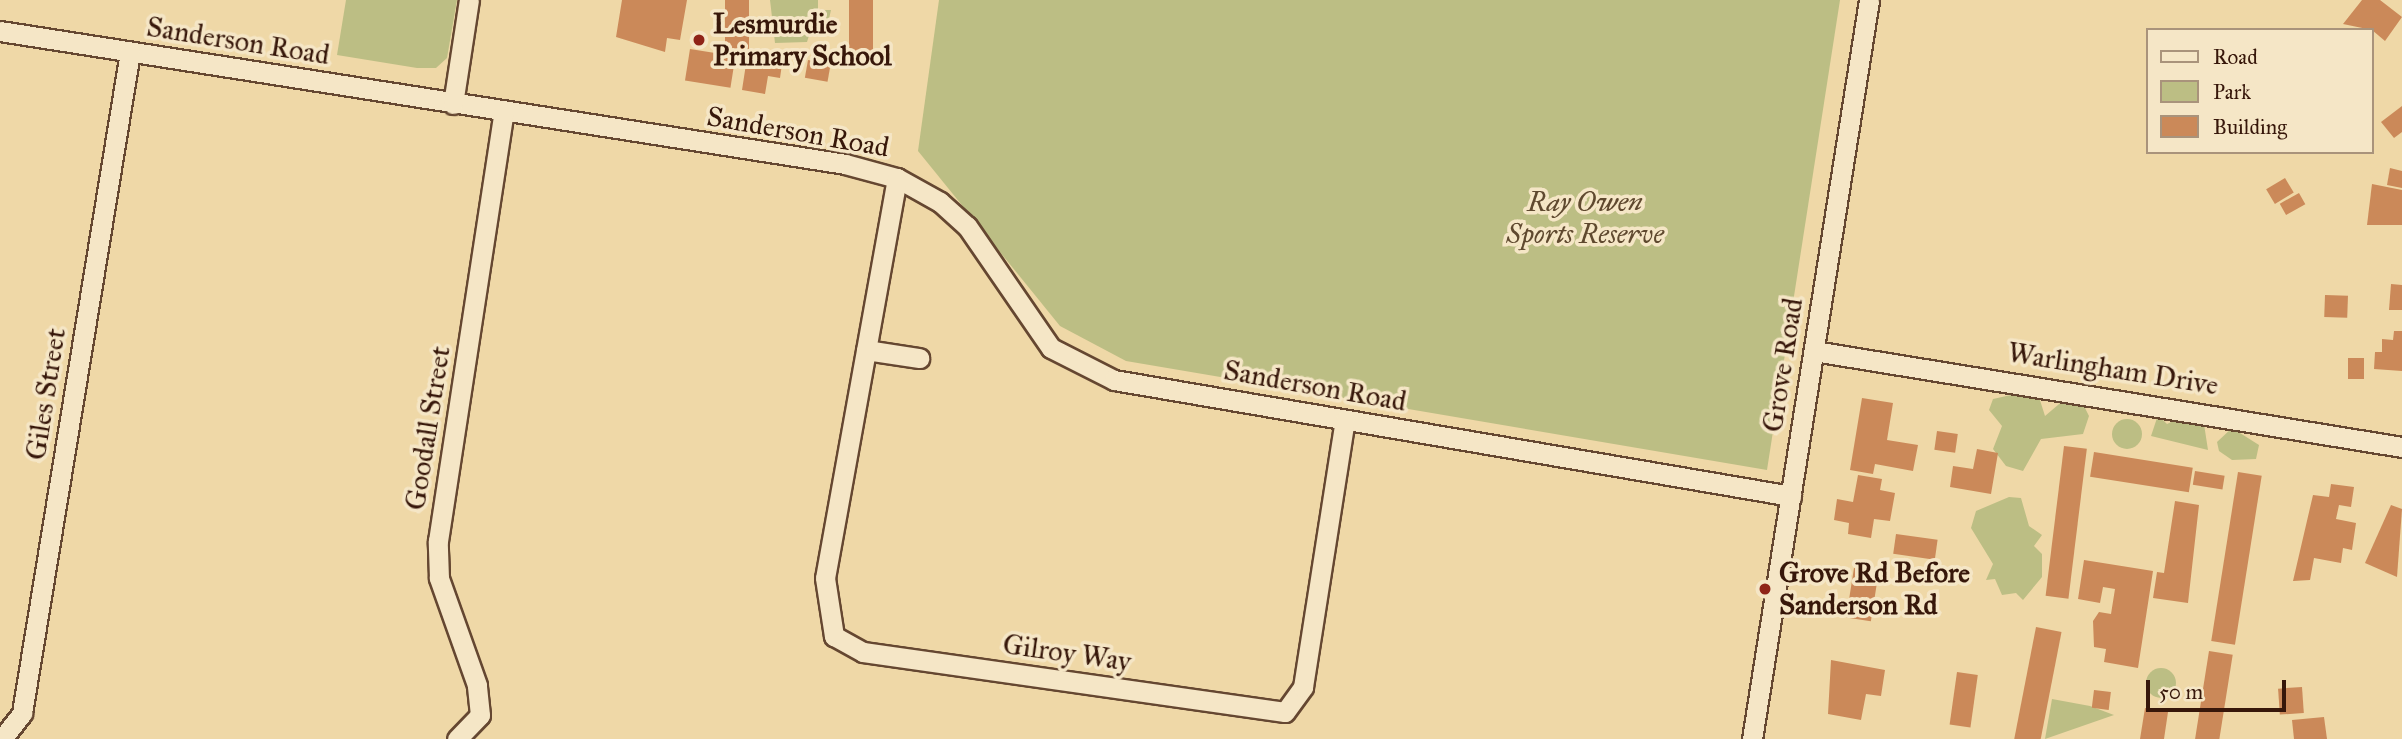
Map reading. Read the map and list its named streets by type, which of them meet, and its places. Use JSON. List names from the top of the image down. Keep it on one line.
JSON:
{"streets":{"street":["Sanderson Road","Grove Road","Warlingham Drive","Giles Street","Goodall Street","Gilroy Way"]},"crossings":[["Sanderson Road","Grove Road"],["Sanderson Road","Giles Street"],["Sanderson Road","Goodall Street"],["Sanderson Road","Gilroy Way"],["Grove Road","Warlingham Drive"]],"parks":["Ray Owen Sports Reserve"],"places":["Lesmurdie Primary School","Grove Rd Before Sanderson Rd"],"legend":["Road","Park","Building"],"scale_bar":"50 m"}
